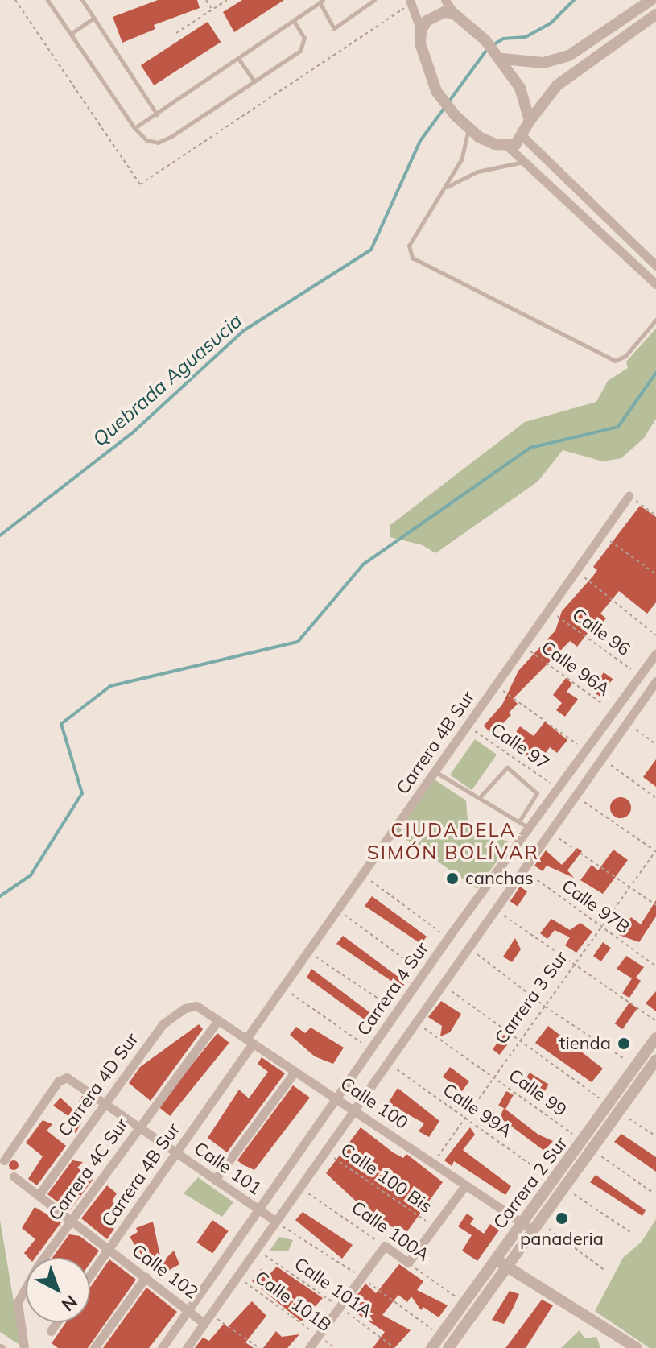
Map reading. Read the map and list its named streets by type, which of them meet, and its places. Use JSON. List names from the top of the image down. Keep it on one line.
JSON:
{"streets":{"street":["Carrera 4B Sur","Carrera 4 Sur","Carrera 4D Sur","Calle 100","Calle 101","Carrera 4C Sur","Carrera 2 Sur","Calle 100A","Calle 102"],"path":["Calle 96","Calle 96A","Calle 97","Calle 97B","Carrera 3 Sur","Calle 99","Calle 99A","Calle 100 Bis","Calle 101A","Calle 101B"]},"crossings":[["Calle 96","Carrera 4B Sur"],["Calle 96","Carrera 4 Sur"],["Calle 96A","Carrera 4B Sur"],["Calle 96A","Carrera 4 Sur"],["Carrera 4B Sur","Calle 97"],["Carrera 4B Sur","Calle 100"],["Carrera 4B Sur","Calle 101"],["Carrera 4B Sur","Calle 102"],["Calle 97","Carrera 4 Sur"],["Calle 97B","Carrera 4 Sur"],["Calle 97B","Carrera 3 Sur"],["Carrera 4 Sur","Calle 99"],["Carrera 4 Sur","Calle 100"],["Carrera 4 Sur","Calle 99A"],["Carrera 4 Sur","Calle 101"],["Carrera 4 Sur","Calle 100 Bis"],["Carrera 4 Sur","Calle 100A"],["Carrera 4 Sur","Calle 102"],["Carrera 4 Sur","Calle 101A"],["Carrera 4 Sur","Calle 101B"],["Carrera 3 Sur","Calle 99"],["Carrera 3 Sur","Calle 100"],["Carrera 3 Sur","Calle 99A"],["Carrera 4D Sur","Calle 100"],["Carrera 4D Sur","Calle 101"],["Carrera 4D Sur","Calle 102"],["Calle 99","Carrera 2 Sur"],["Calle 100","Carrera 4C Sur"],["Calle 100","Carrera 2 Sur"],["Calle 99A","Carrera 2 Sur"],["Calle 101","Carrera 4C Sur"],["Carrera 4C Sur","Calle 102"],["Carrera 2 Sur","Calle 100A"]],"districts":["CIUDADELA SIMÓN BOLÍVAR"],"water":["Quebrada Aguasucia"],"places":["canchas","tienda","panaderia"],"north":"bottom right"}
